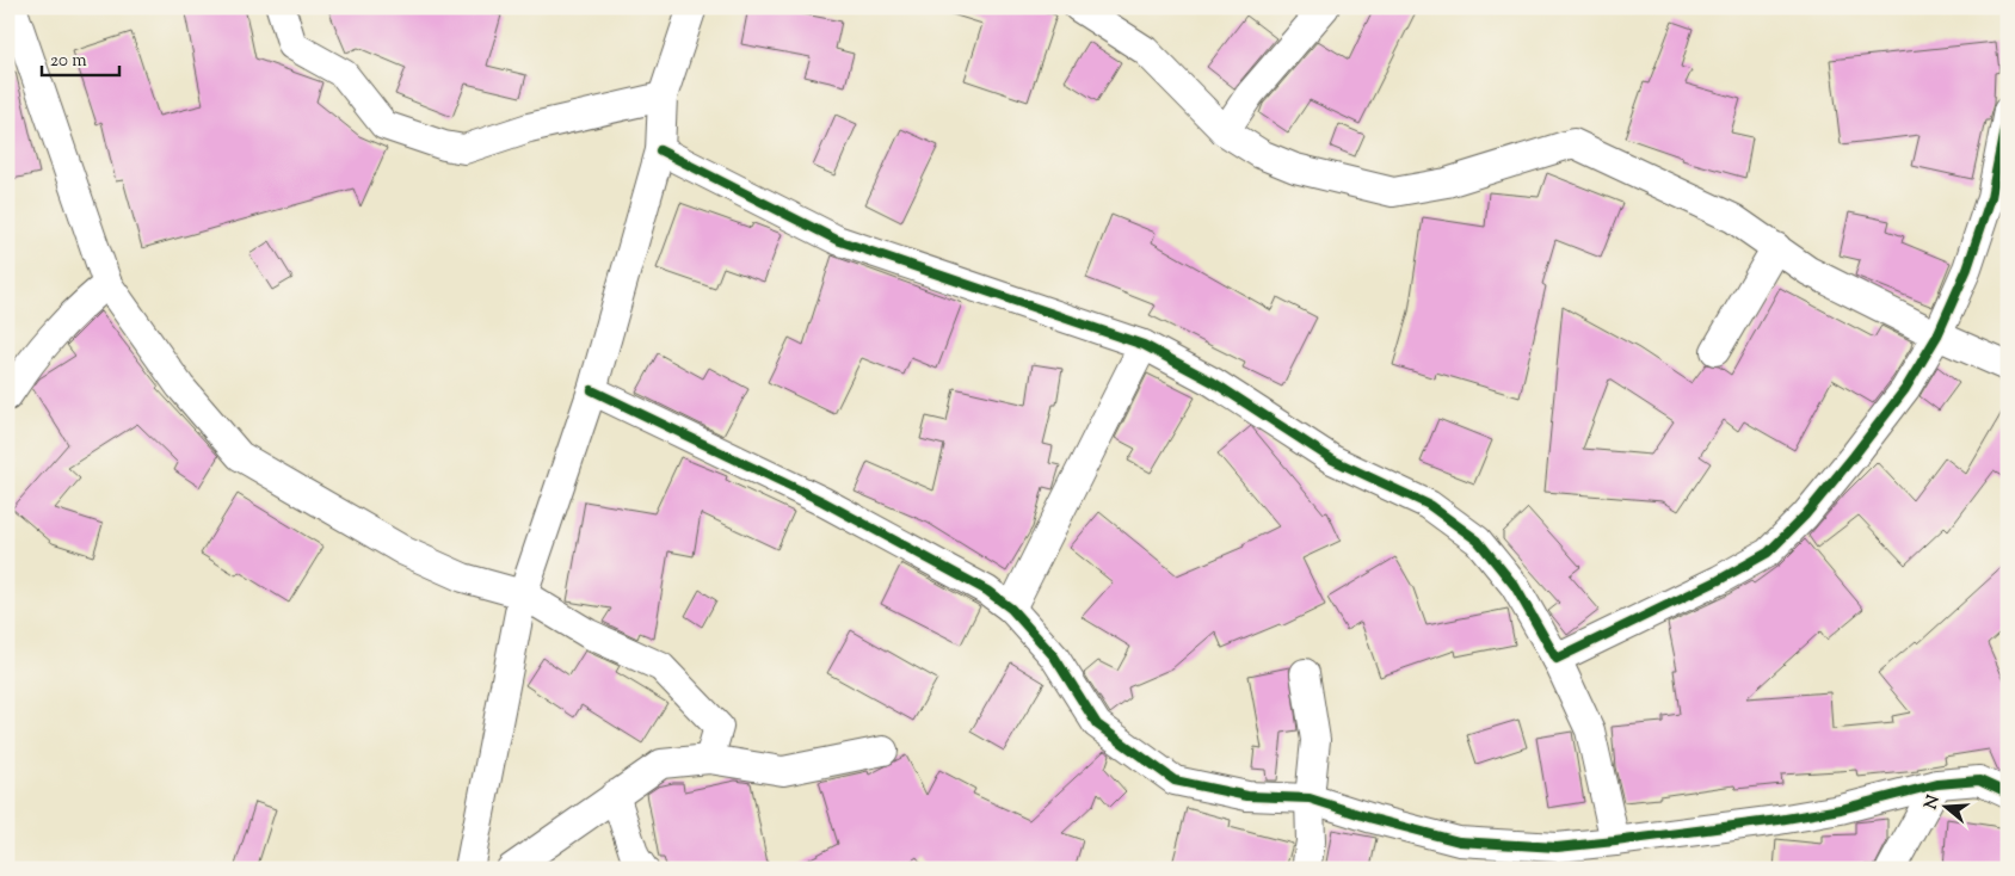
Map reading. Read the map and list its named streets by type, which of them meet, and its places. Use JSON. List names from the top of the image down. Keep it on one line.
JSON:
{"scale_bar":"20 m","north":"left"}
